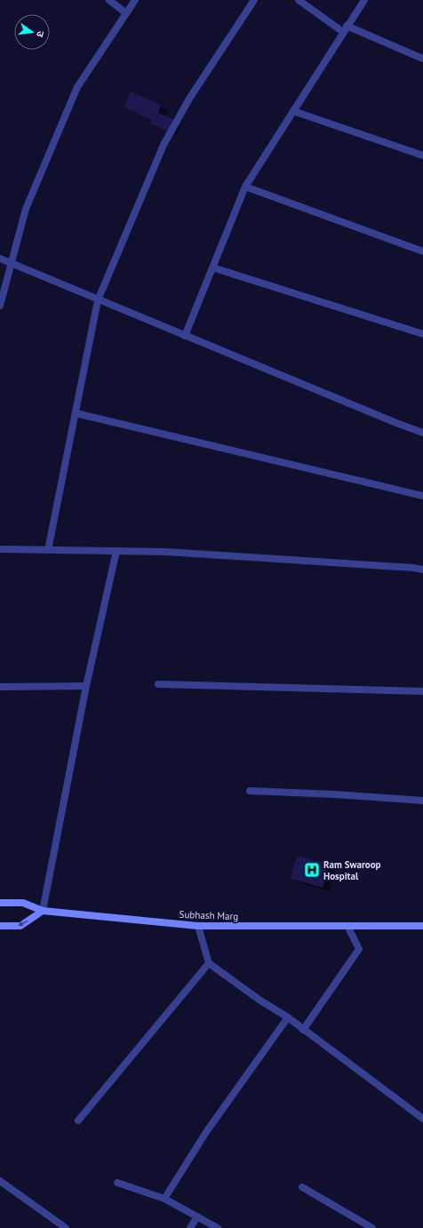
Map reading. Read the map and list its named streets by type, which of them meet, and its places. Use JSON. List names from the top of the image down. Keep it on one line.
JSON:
{"streets":{"main road":["Subhash Marg"]},"places":{"hospital":["Ram Swaroop Hospital"]},"north":"right"}
